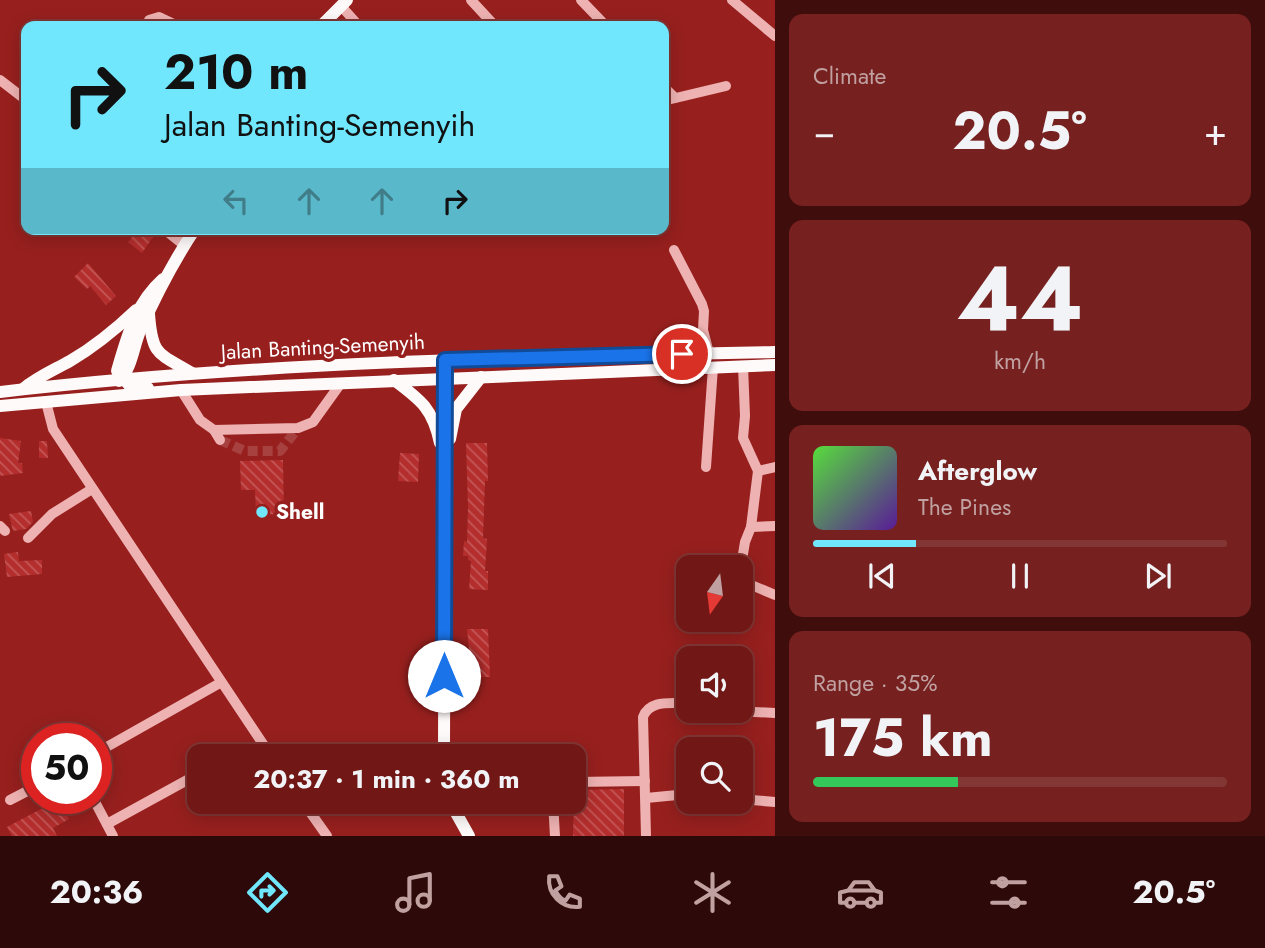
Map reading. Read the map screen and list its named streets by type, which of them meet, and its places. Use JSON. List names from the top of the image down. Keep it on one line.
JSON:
{"streets":{"main road":["Jalan Banting-Semenyih"]},"places":["Shell"],"north":"bottom","page":{"tile":["Climate",["44","km/h"],["Range · 35%","175 km"]],"turn":["210 m","Jalan Banting-Semenyih"],"heat":["−","20.5°","+"],"song":["Afterglow","The Pines"],"limit":"50","trip":"20:37 · 1 min · 360 m","tabs":["20:36","20.5°"]}}
